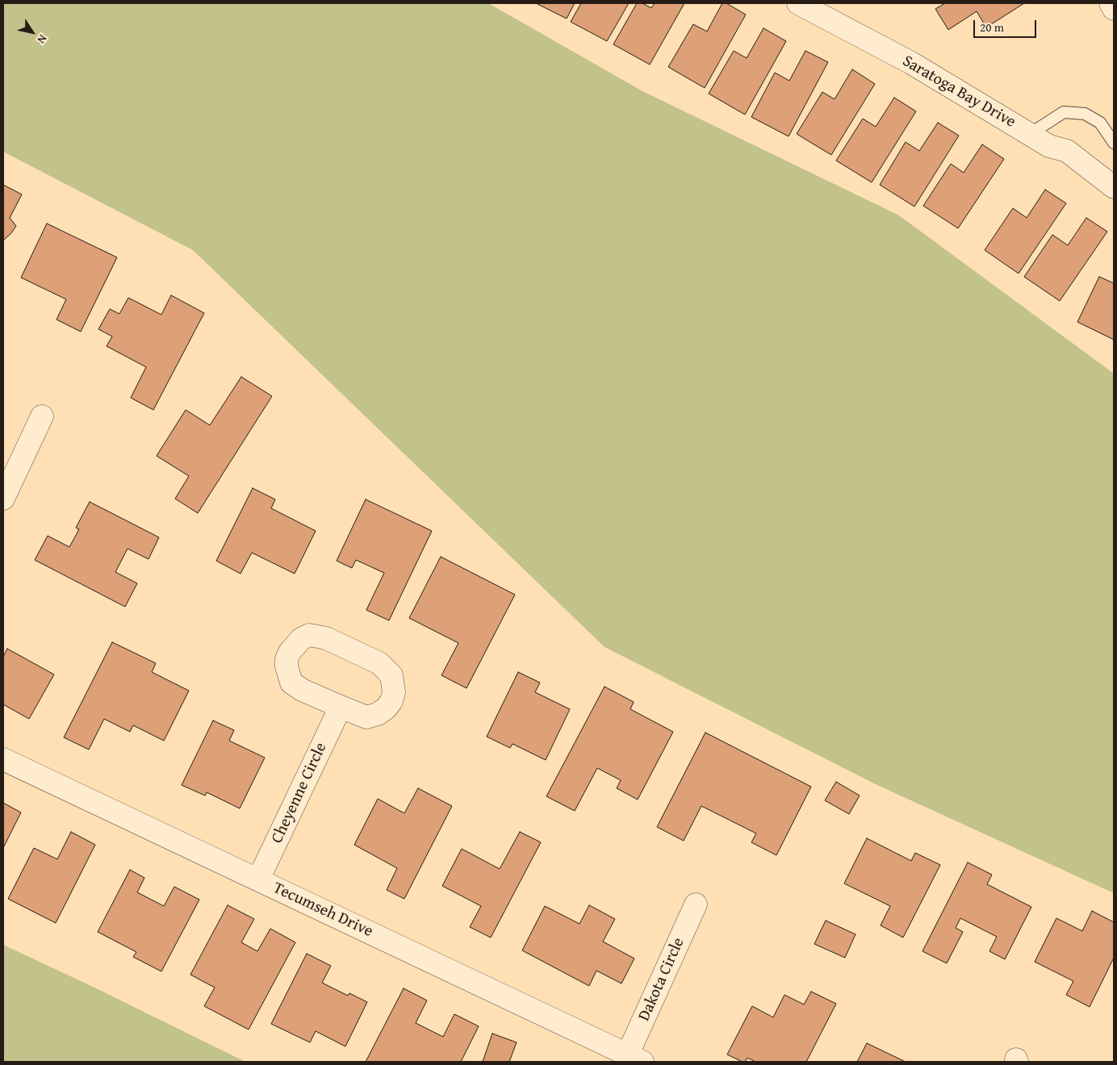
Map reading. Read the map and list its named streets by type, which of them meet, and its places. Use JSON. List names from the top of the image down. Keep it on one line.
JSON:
{"streets":{"street":["Saratoga Bay Drive","Cheyenne Circle","Tecumseh Drive","Dakota Circle"]},"crossings":[["Cheyenne Circle","Tecumseh Drive"],["Tecumseh Drive","Dakota Circle"]],"scale_bar":"20 m","north":"bottom right"}
